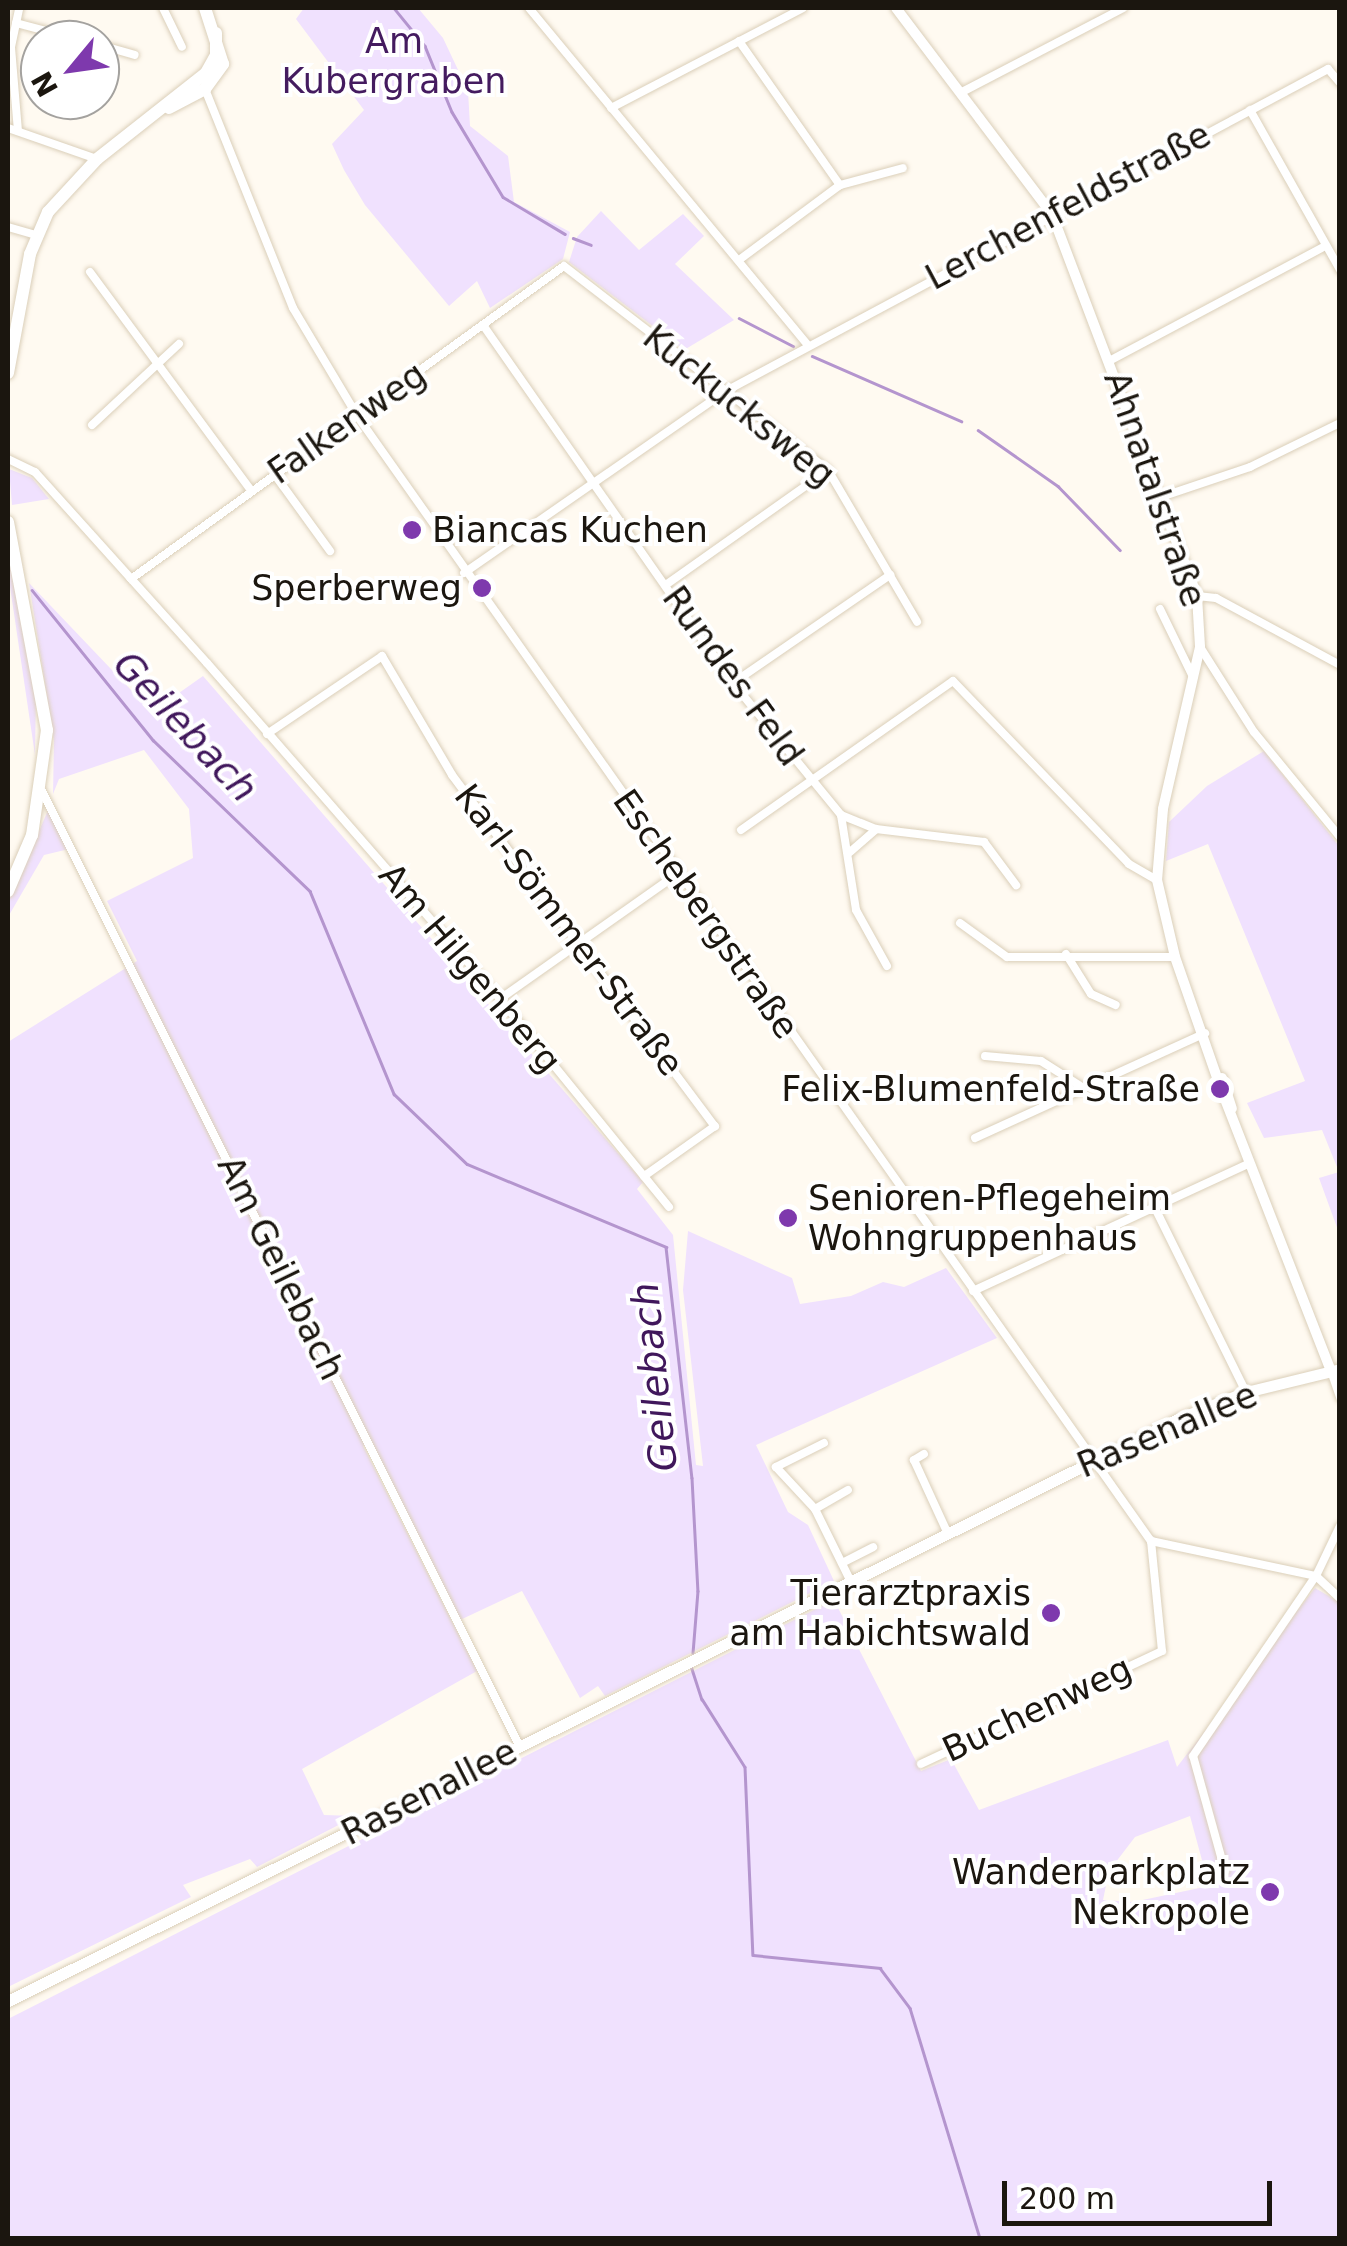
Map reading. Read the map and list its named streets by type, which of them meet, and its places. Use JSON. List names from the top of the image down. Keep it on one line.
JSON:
{"streets":{"main road":["Rasenallee"],"street":["Lerchenfeldstraße","Kuckucksweg","Falkenweg","Ahnatalstraße","Rundes Feld","Eschebergstraße","Karl-Sömmer-Straße","Am Hilgenberg","Am Geilebach","Buchenweg"]},"crossings":[["Lerchenfeldstraße","Ahnatalstraße"],["Kuckucksweg","Falkenweg"],["Falkenweg","Rundes Feld"],["Falkenweg","Eschebergstraße"],["Falkenweg","Am Hilgenberg"],["Ahnatalstraße","Rasenallee"],["Eschebergstraße","Rasenallee"],["Eschebergstraße","Buchenweg"],["Karl-Sömmer-Straße","Am Hilgenberg"],["Am Geilebach","Rasenallee"]],"water":["Geilebach"],"parks":["Am Kubergraben"],"places":["Biancas Kuchen","Sperberweg","Felix-Blumenfeld-Straße","Senioren-Pflegeheim Wohngruppenhaus","Tierarztpraxis am Habichtswald","Wanderparkplatz Nekropole"],"scale_bar":"200 m","north":"bottom left"}
